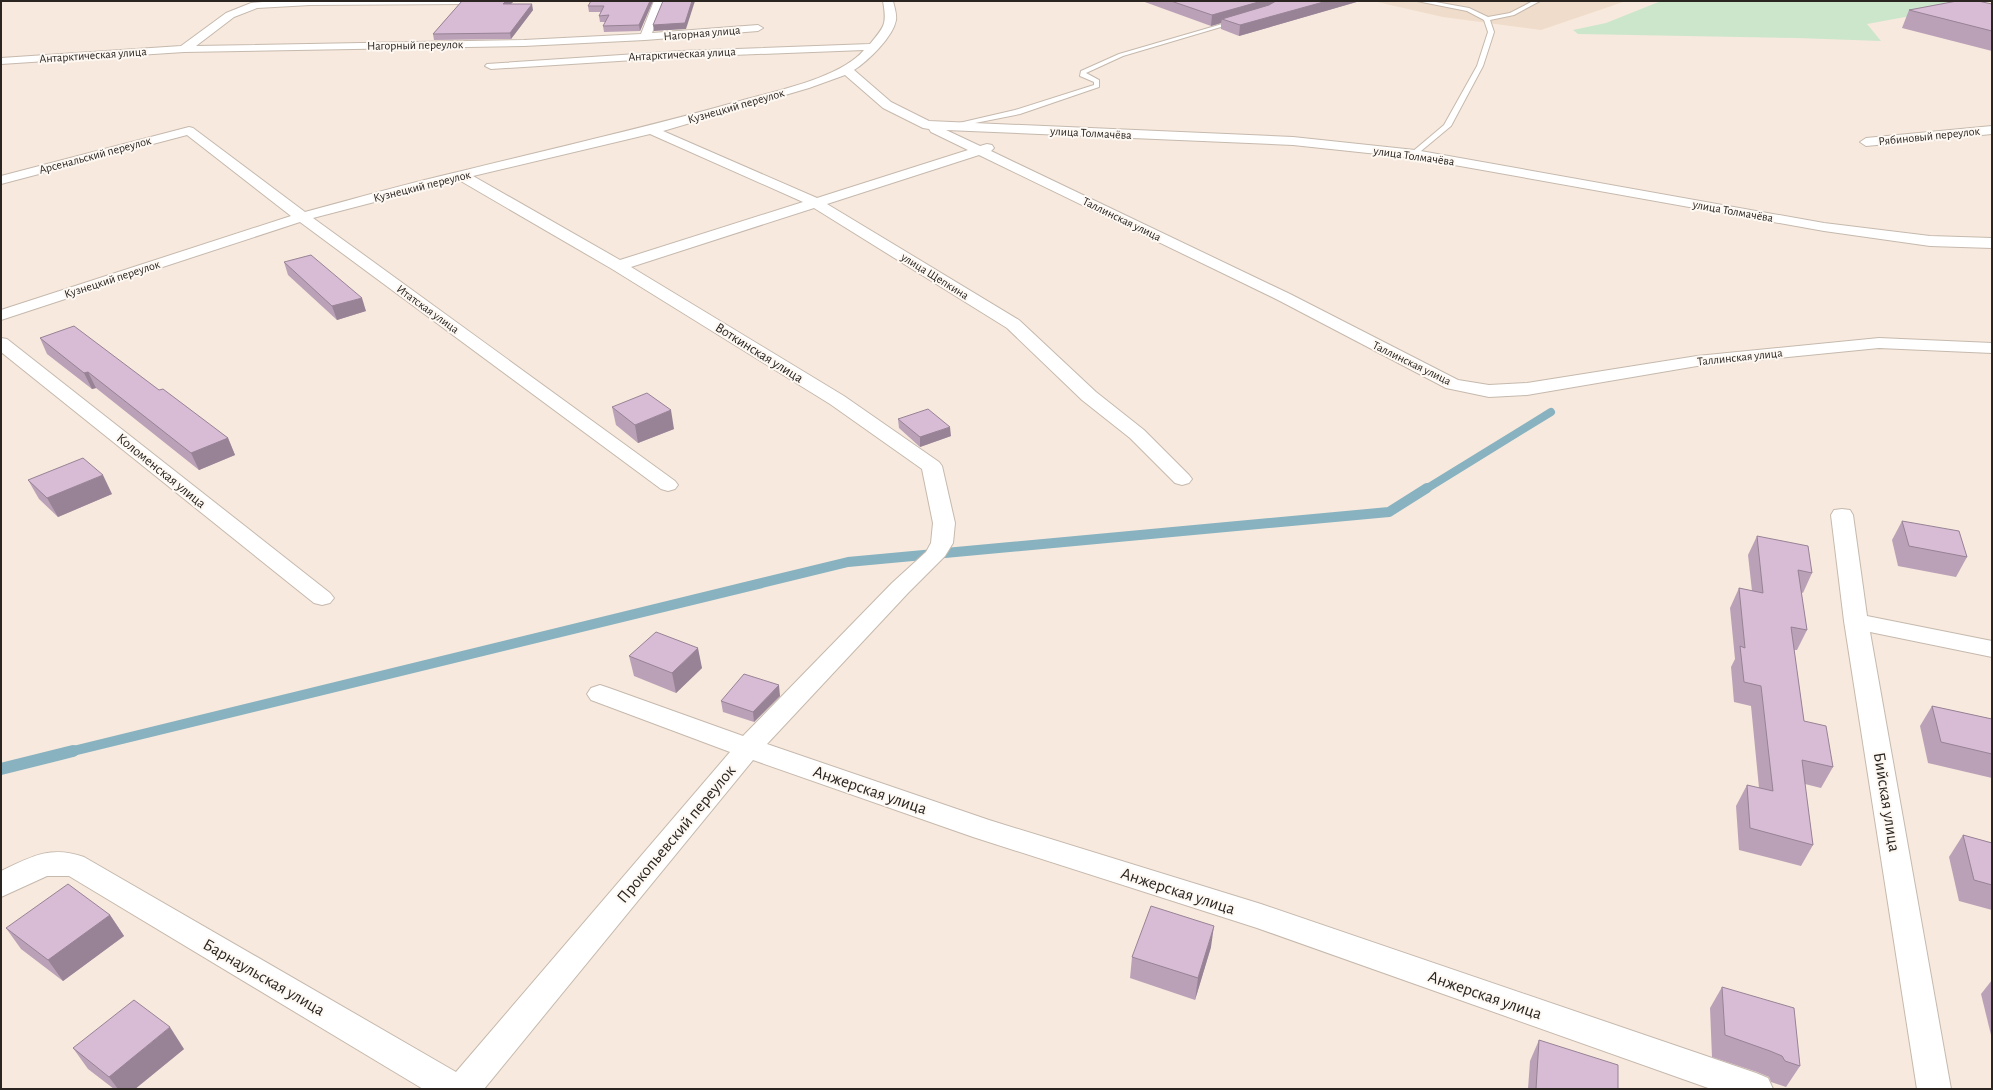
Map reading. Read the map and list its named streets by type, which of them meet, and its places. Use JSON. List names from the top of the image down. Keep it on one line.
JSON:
{"streets":{"street":["Нагорная улица","Нагорный переулок","Антарктическая улица","Кузнецкий переулок","улица Толмачёва","Рябиновый переулок","Арсенальский переулок","Таллинская улица","улица Щепкина","Итатская улица","Воткинская улица","Коломенская улица","Анжерская улица","Бийская улица","Прокопьевский переулок","Барнаульская улица"]},"crossings":[["Нагорная улица","Нагорный переулок"],["Нагорный переулок","Антарктическая улица"],["Антарктическая улица","Кузнецкий переулок"],["Кузнецкий переулок","улица Толмачёва"],["Кузнецкий переулок","улица Щепкина"],["Кузнецкий переулок","Итатская улица"],["Кузнецкий переулок","Воткинская улица"],["улица Толмачёва","Таллинская улица"],["Арсенальский переулок","Итатская улица"],["Воткинская улица","Прокопьевский переулок"],["Анжерская улица","Прокопьевский переулок"]]}
